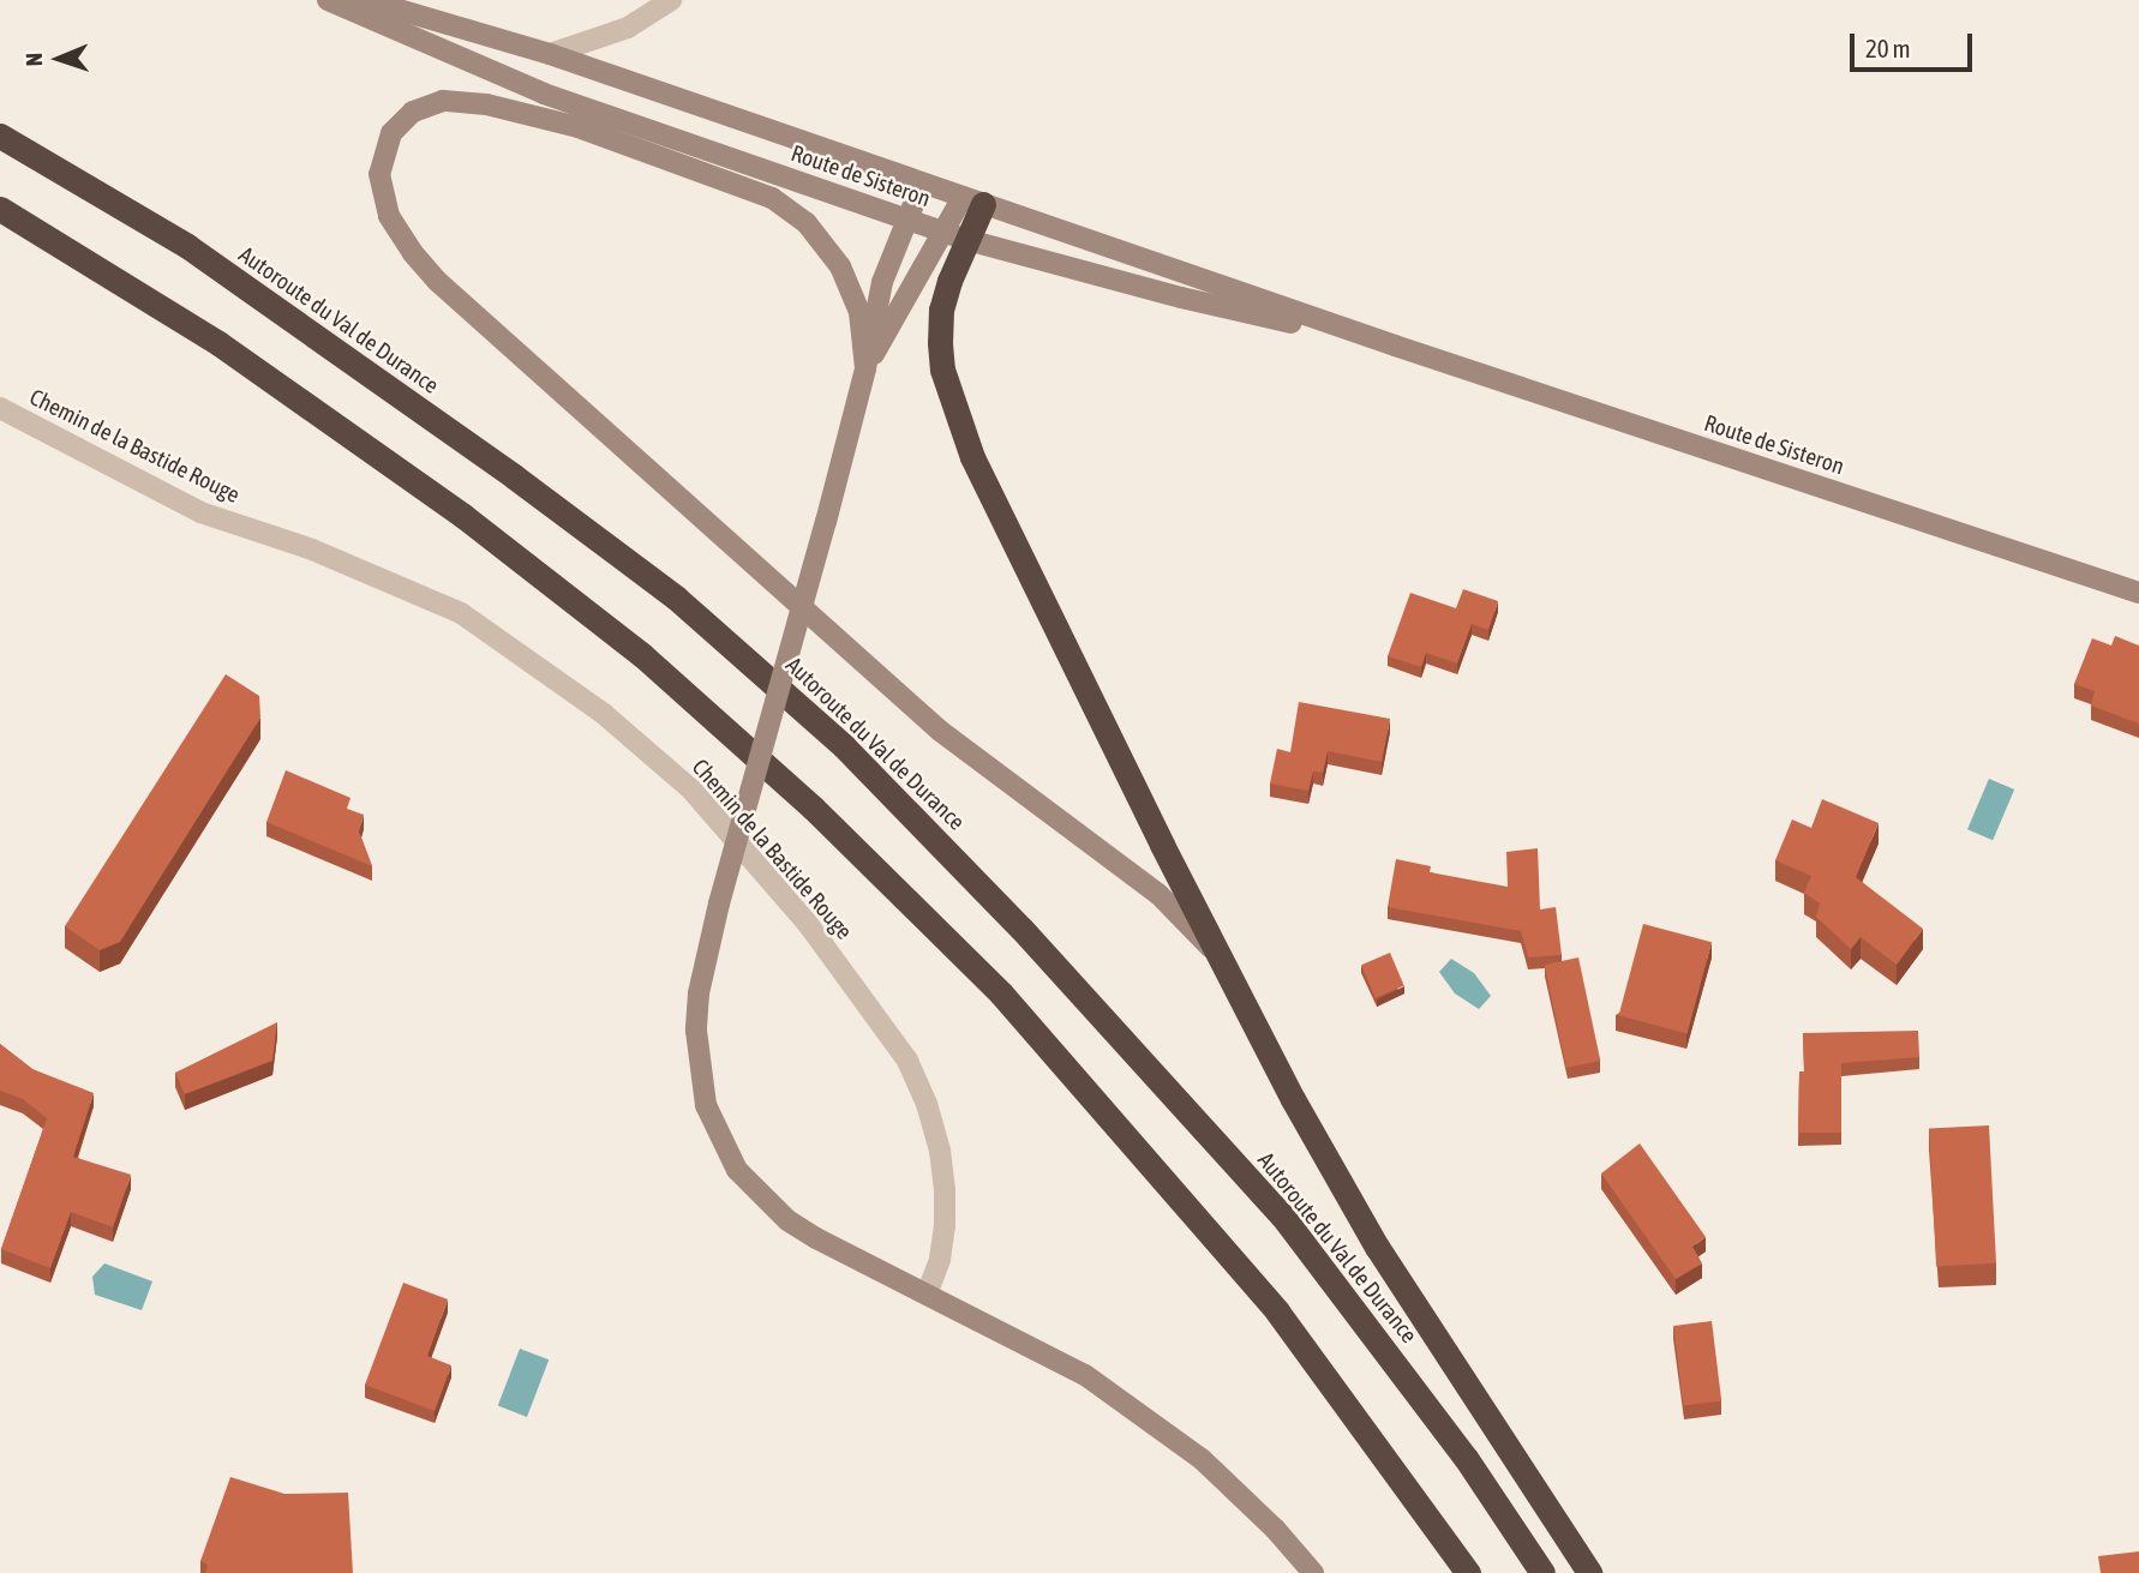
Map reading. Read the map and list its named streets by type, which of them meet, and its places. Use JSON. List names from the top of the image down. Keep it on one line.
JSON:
{"streets":{"highway":["Autoroute du Val de Durance"],"street":["Route de Sisteron","Chemin de la Bastide Rouge"]},"scale_bar":"20 m","north":"left"}
